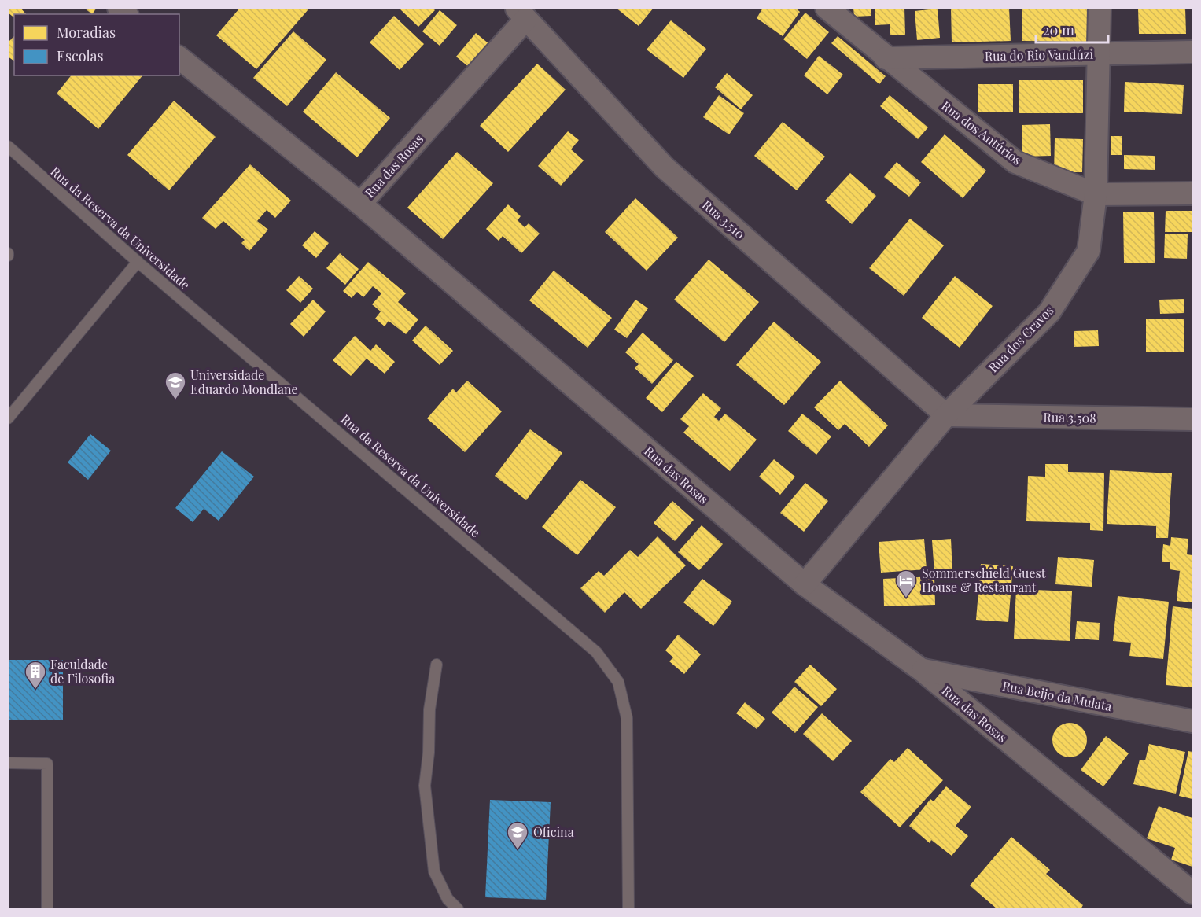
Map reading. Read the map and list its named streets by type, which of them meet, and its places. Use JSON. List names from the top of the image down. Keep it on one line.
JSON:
{"streets":{"street":["Rua do Rio Vandúzi","Rua dos Antúrios","Rua das Rosas","Rua 3.510","Rua dos Cravos","Rua 3.508","Rua Beijo da Mulata"],"lane":["Rua da Reserva da Universidade"]},"crossings":[["Rua do Rio Vandúzi","Rua dos Antúrios"],["Rua do Rio Vandúzi","Rua dos Cravos"],["Rua dos Antúrios","Rua dos Cravos"],["Rua das Rosas","Rua 3.510"],["Rua das Rosas","Rua dos Cravos"],["Rua das Rosas","Rua Beijo da Mulata"],["Rua 3.510","Rua dos Cravos"],["Rua 3.510","Rua 3.508"],["Rua dos Cravos","Rua 3.508"]],"places":{"school or university":["Universidade Eduardo Mondlane","Oficina"],"hotel":["Sommerschield Guest House & Restaurant"],"building":["Faculdade de Filosofia"]},"legend":["Moradias","Escolas"],"scale_bar":"20 m"}
